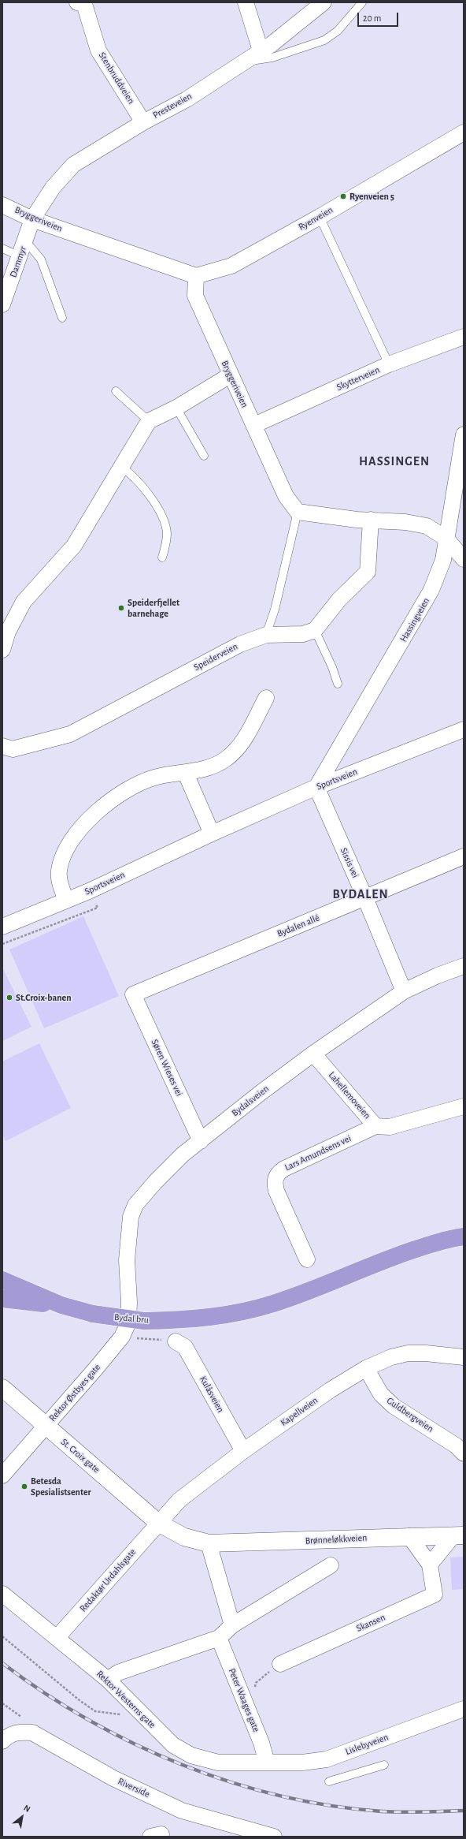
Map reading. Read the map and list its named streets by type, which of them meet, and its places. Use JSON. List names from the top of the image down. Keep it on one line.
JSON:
{"streets":{"highway":["Bydal bru"],"street":["Stenbruddveien","Presteveien","Ryenveien","Bryggeriveien","Dammyr","Skytterveien","Hassingveien","Speiderveien","Sportsveien","Sissis vei","Bydalen allé","Søren Wieses vei","Lahellemoveien","Bydalsveien","Lars Amundsens vei","Rektor Østbyes gate","Kulåsveien","Kapellveien","Guldbergveien","St. Croix gate","Brønneløkkveien","Redaktør Urdahlsgate","Skansen","Rektor Westerns gate","Peter Waages gate","Lislebyveien","Riverside"]},"crossings":[["Stenbruddveien","Presteveien"],["Presteveien","Bryggeriveien"],["Presteveien","Dammyr"],["Ryenveien","Bryggeriveien"],["Bryggeriveien","Dammyr"],["Bryggeriveien","Skytterveien"],["Hassingveien","Sportsveien"],["Hassingveien","Sissis vei"],["Sportsveien","Sissis vei"],["Sissis vei","Bydalen allé"],["Sissis vei","Bydalsveien"],["Bydalen allé","Søren Wieses vei"],["Søren Wieses vei","Bydalsveien"],["Lahellemoveien","Bydalsveien"],["Lahellemoveien","Lars Amundsens vei"],["Bydalsveien","Rektor Østbyes gate"],["Rektor Østbyes gate","St. Croix gate"],["Kulåsveien","Kapellveien"],["Kapellveien","Guldbergveien"],["Kapellveien","St. Croix gate"],["Kapellveien","Brønneløkkveien"],["Kapellveien","Redaktør Urdahlsgate"],["St. Croix gate","Brønneløkkveien"],["St. Croix gate","Redaktør Urdahlsgate"],["Brønneløkkveien","Redaktør Urdahlsgate"],["Brønneløkkveien","Skansen"],["Redaktør Urdahlsgate","Rektor Westerns gate"],["Rektor Westerns gate","Peter Waages gate"],["Rektor Westerns gate","Lislebyveien"],["Peter Waages gate","Lislebyveien"]],"districts":["HASSINGEN","BYDALEN"],"places":["Ryenveien 5","Speiderfjellet barnehage","St.Croix-banen","Betesda Spesialistsenter"],"scale_bar":"20 m","north":"top right"}
